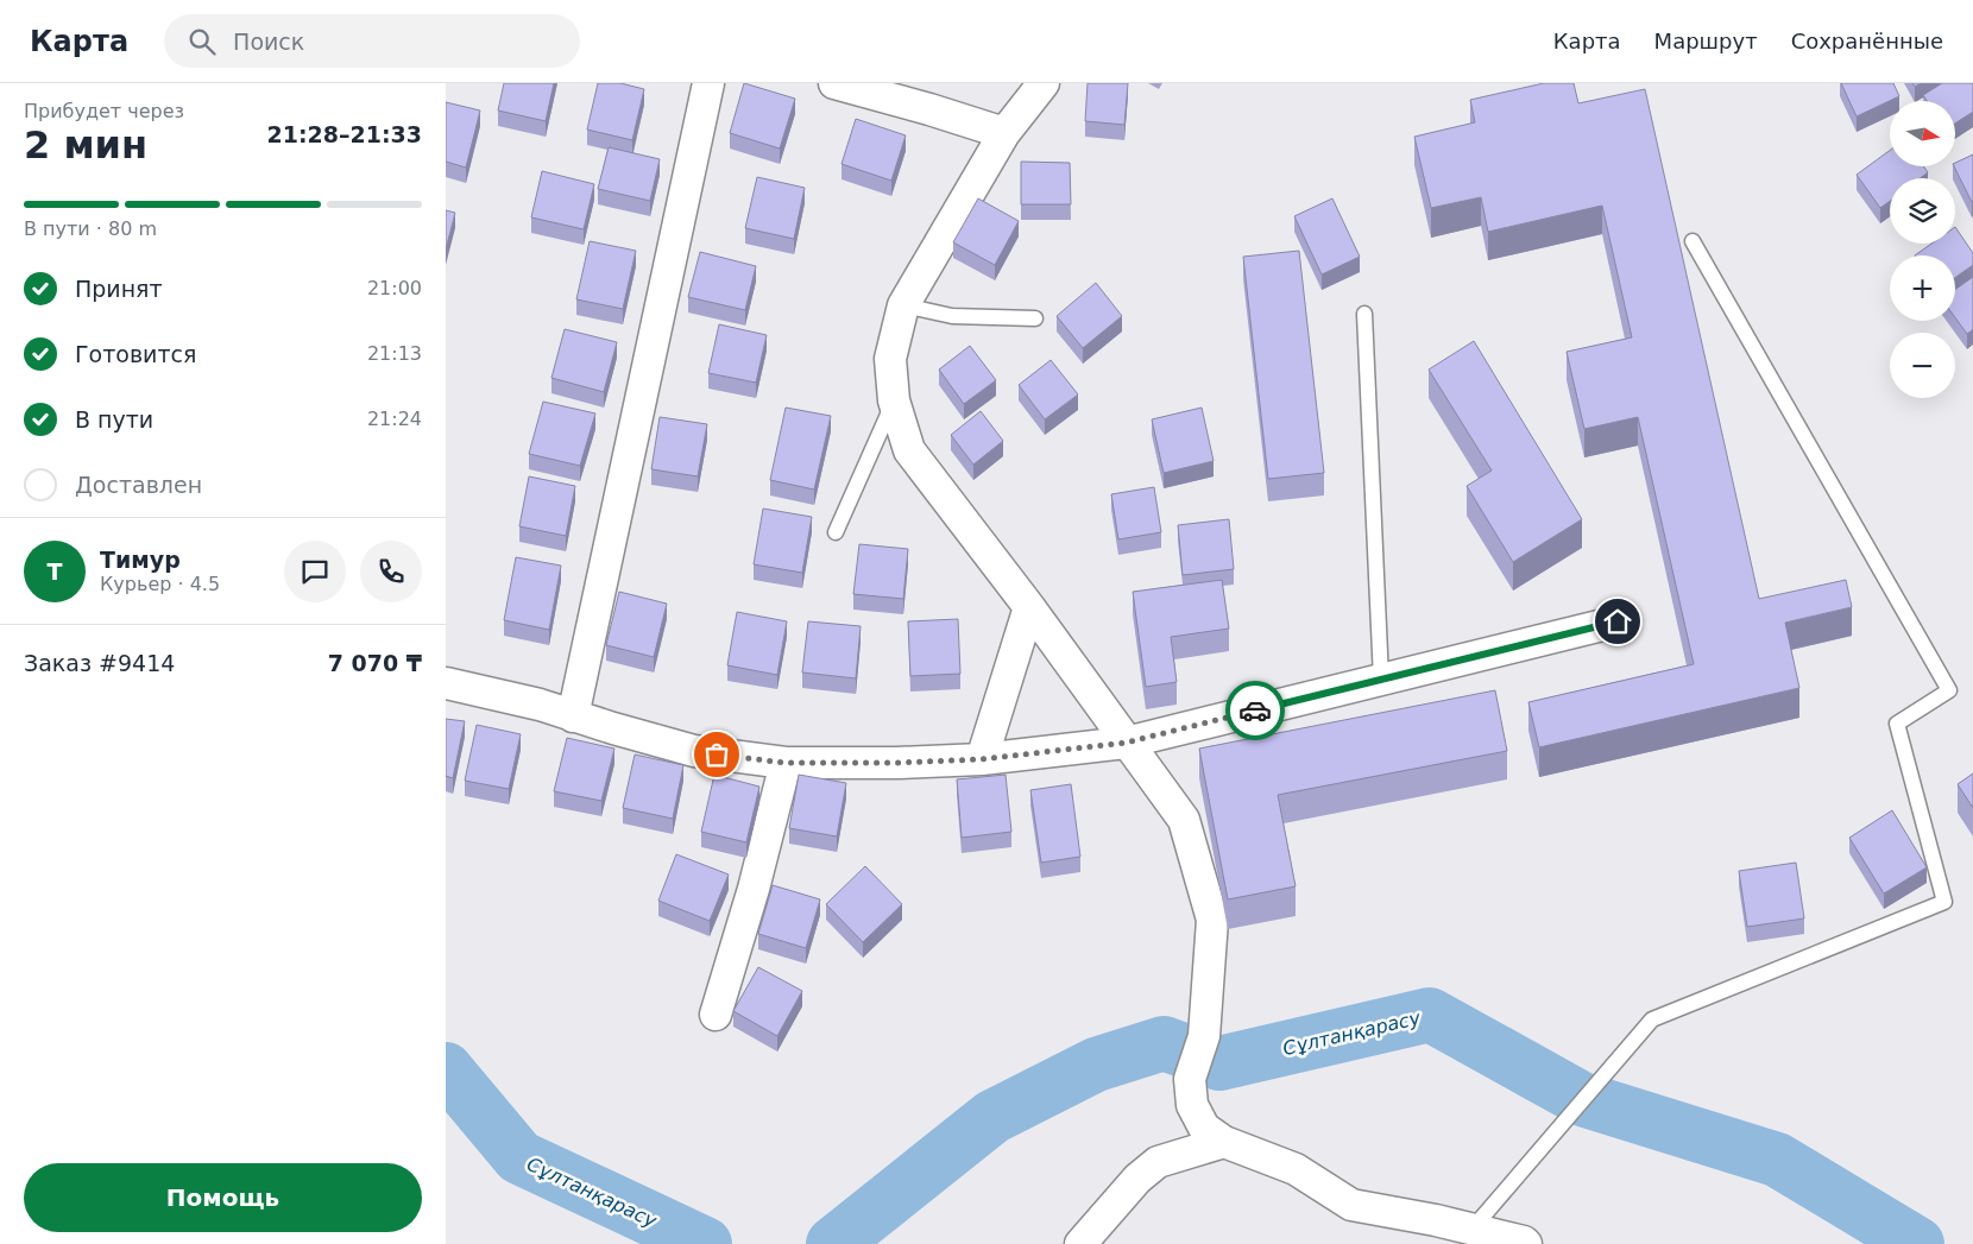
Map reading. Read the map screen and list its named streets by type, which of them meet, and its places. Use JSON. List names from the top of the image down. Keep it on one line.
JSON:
{"water":["Сұлтанқарасу"],"north":"right","page":{"header":"Карта","search":"Поиск","nav":["Карта","Маршрут","Сохранённые"],"heading":["2 мин","Прибудет через","21:28–21:33"],"panel":["Тимур","Курьер · 4.5","Заказ #9414","7 070 ₸"],"map_buttons":["+","−"],"bar":"В пути · 80 m","list":[["Принят","21:00"],["Готовится","21:13"],["В пути","21:24"],"Доставлен"],"round":"Т","buttons":"Помощь"}}
